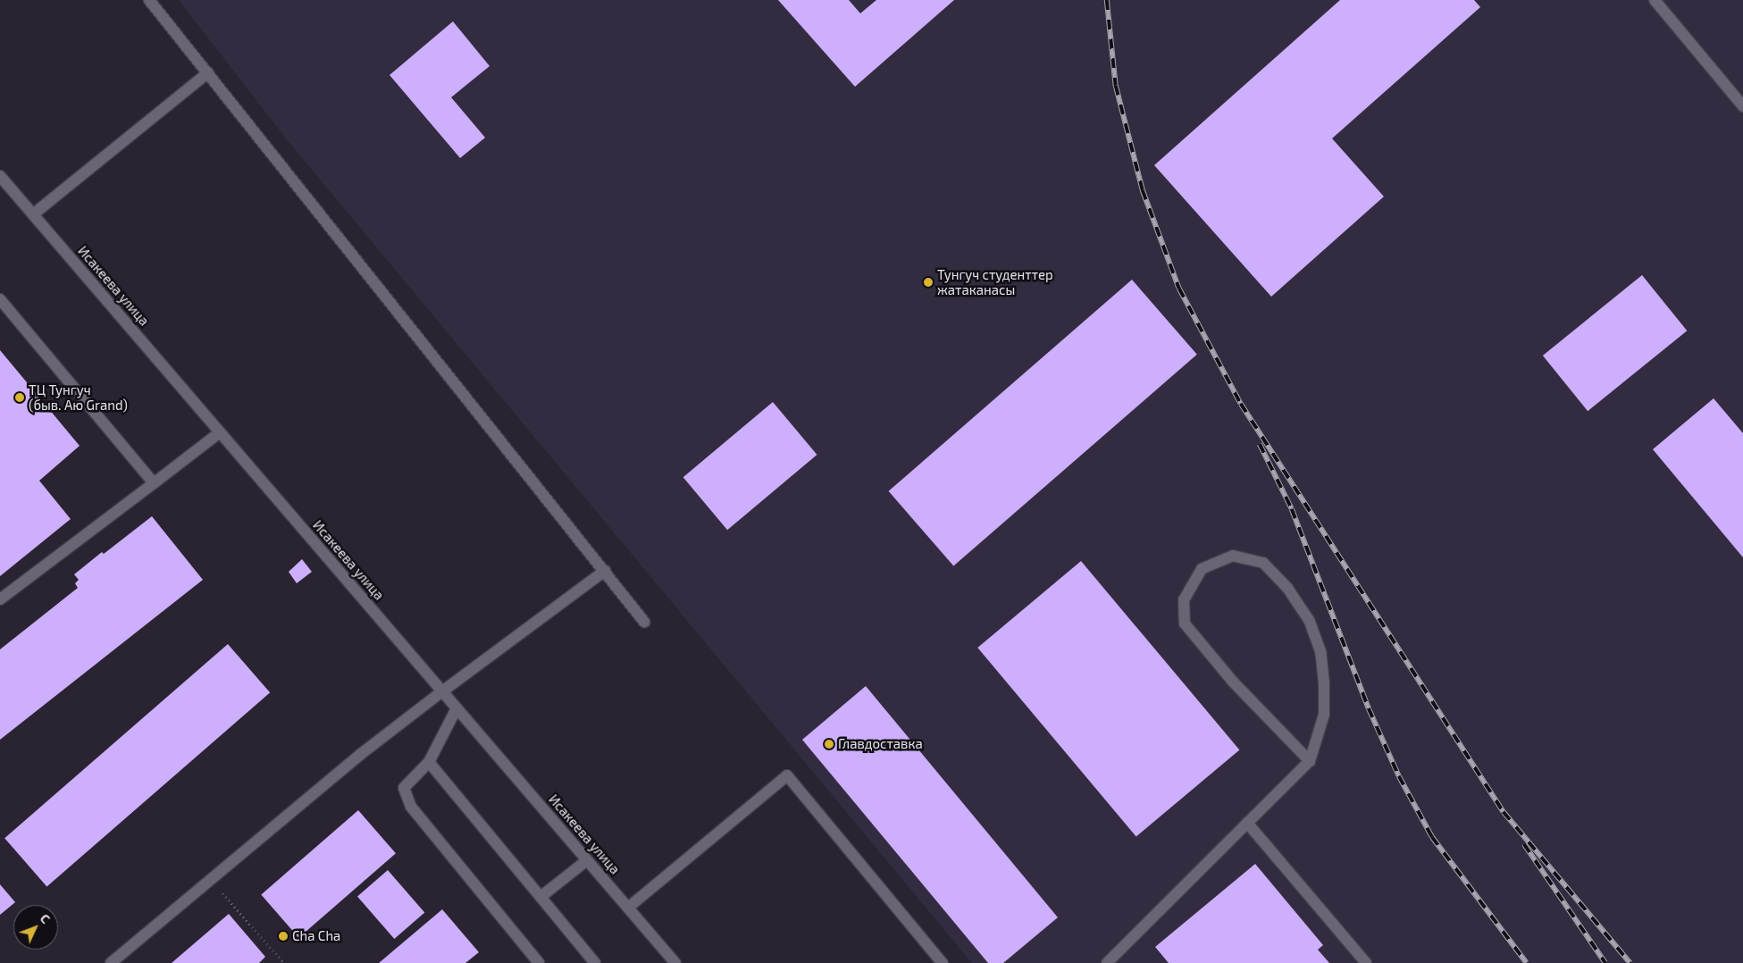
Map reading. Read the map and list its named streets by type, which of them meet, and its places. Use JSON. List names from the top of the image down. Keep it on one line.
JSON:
{"streets":{"street":["Исакеева улица"]},"places":["Тунгуч студенттер жатаканасы","ТЦ Тунгуч (быв. Аю Grand)","Главдоставка","Cha Cha"],"north":"top right"}
